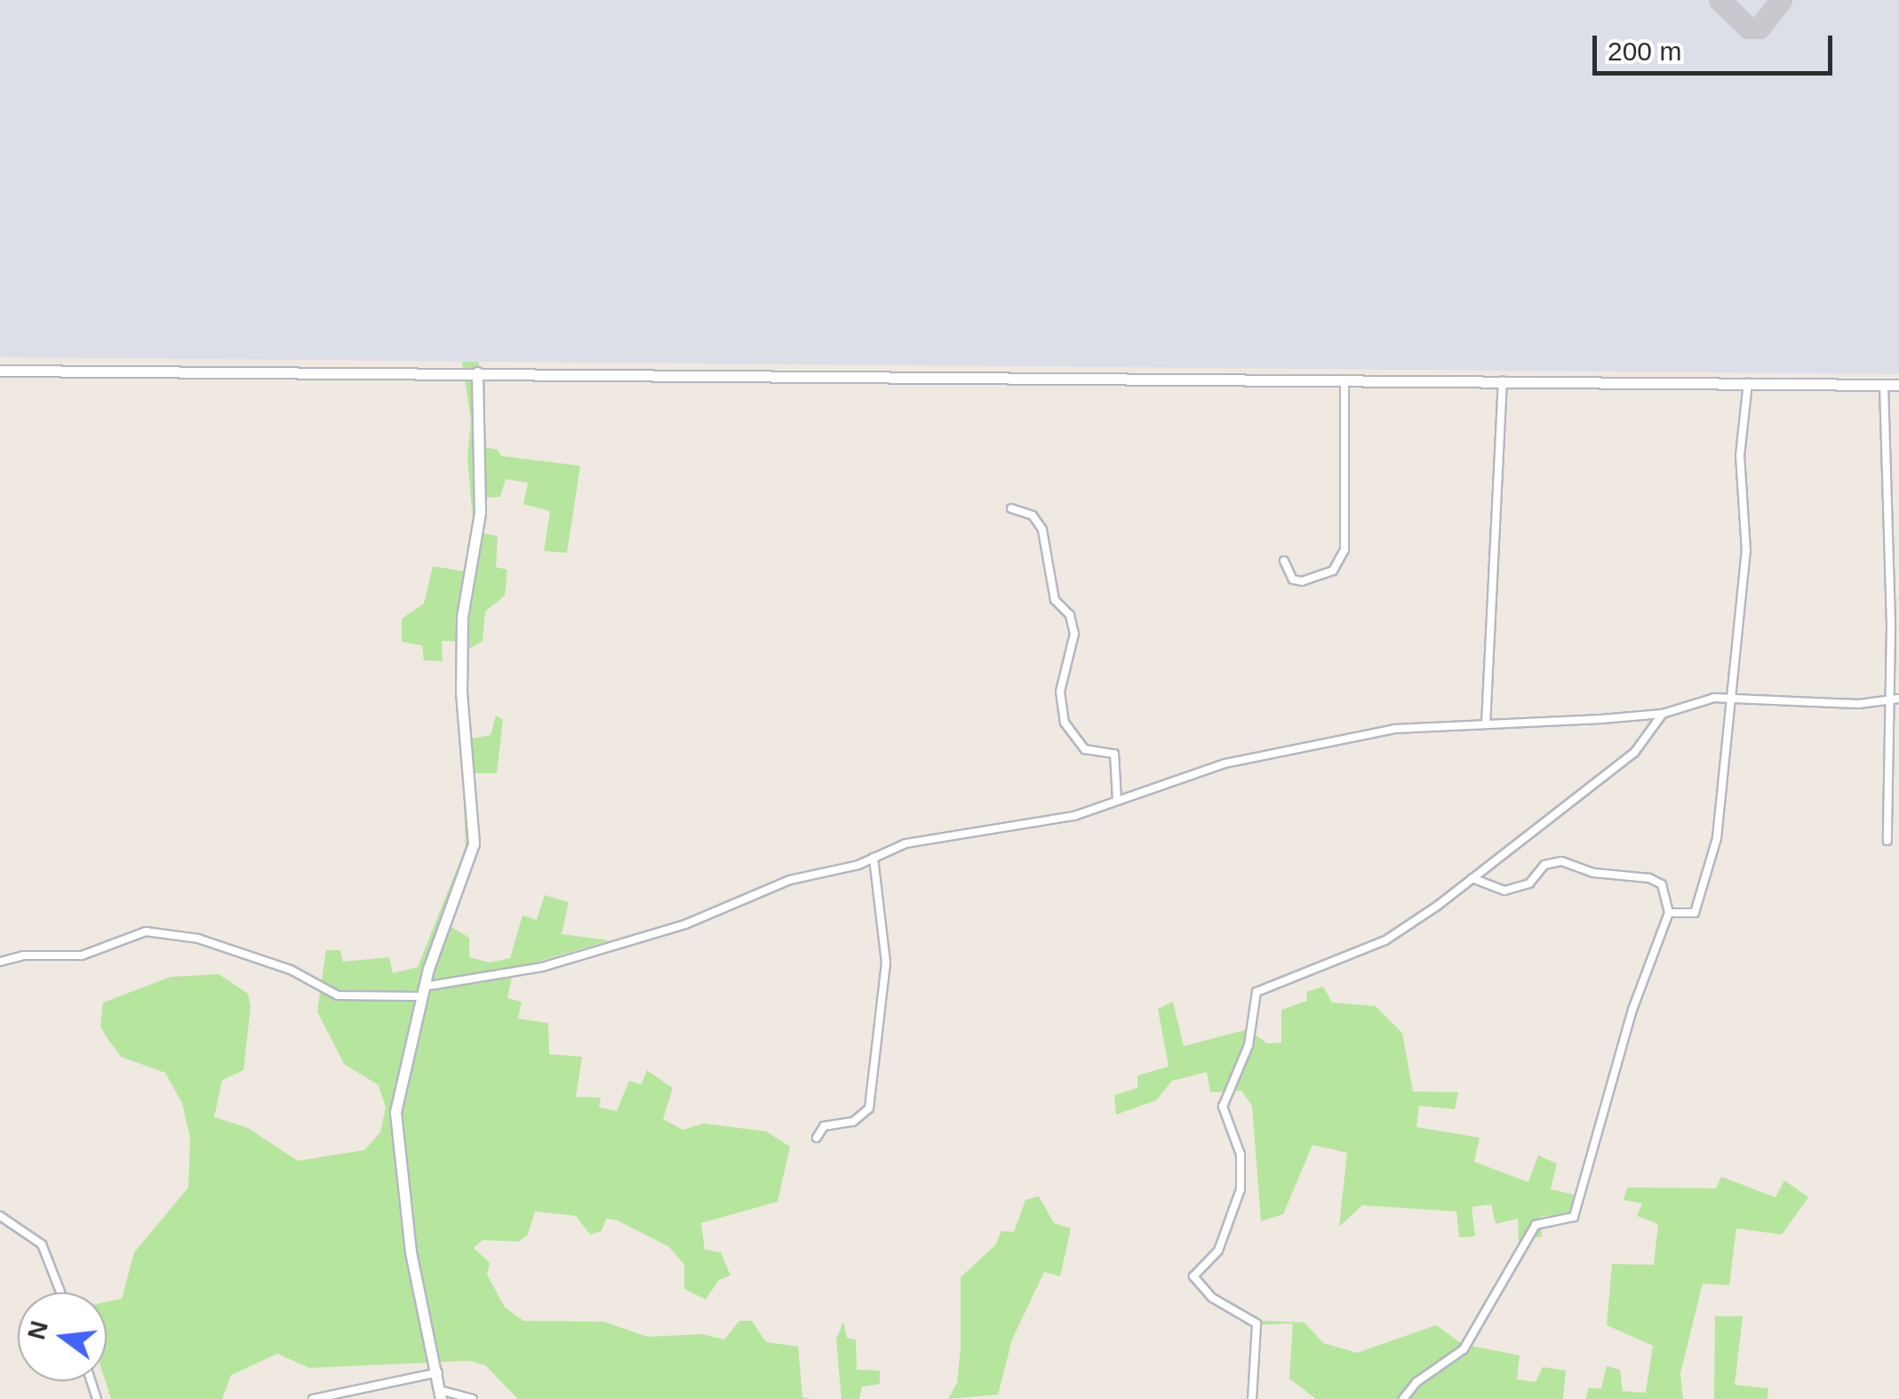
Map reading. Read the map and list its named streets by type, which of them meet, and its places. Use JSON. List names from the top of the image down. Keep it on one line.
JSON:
{"scale_bar":"200 m","north":"left"}
